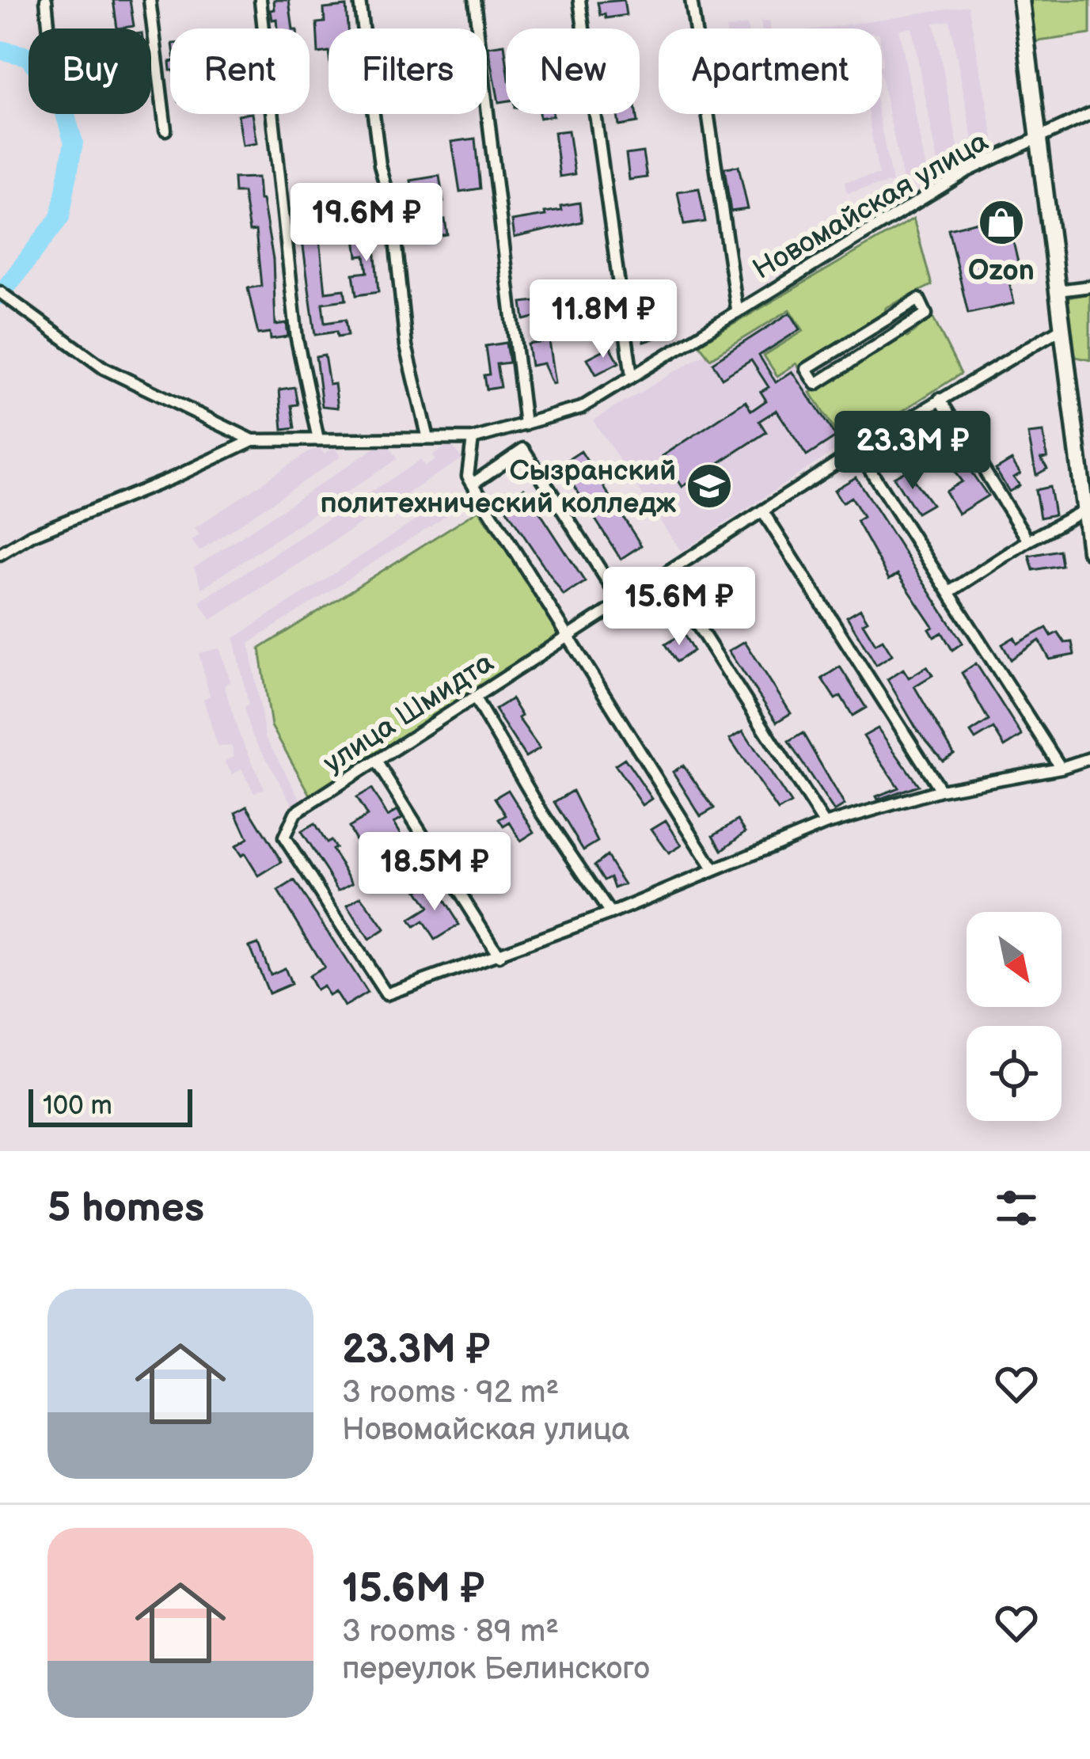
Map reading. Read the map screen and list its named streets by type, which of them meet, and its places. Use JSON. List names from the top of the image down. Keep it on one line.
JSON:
{"streets":{"street":["Новомайская улица","улица Шмидта"]},"places":{"shop":["Ozon"],"school or university":["Сызранский политехнический колледж"]},"scale_bar":"100 m","north":"bottom right","page":{"chip":["Buy","Rent","Filters","New","Apartment"],"price":["19.6M ₽","11.8M ₽","23.3M ₽","15.6M ₽","18.5M ₽"],"scale":"100 m","heading":"5 homes","list":[{"name":"23.3M ₽","note":"3 rooms · 92 m² · Новомайская улица"},{"name":"15.6M ₽","note":"3 rooms · 89 m² · переулок Белинского"}]}}
